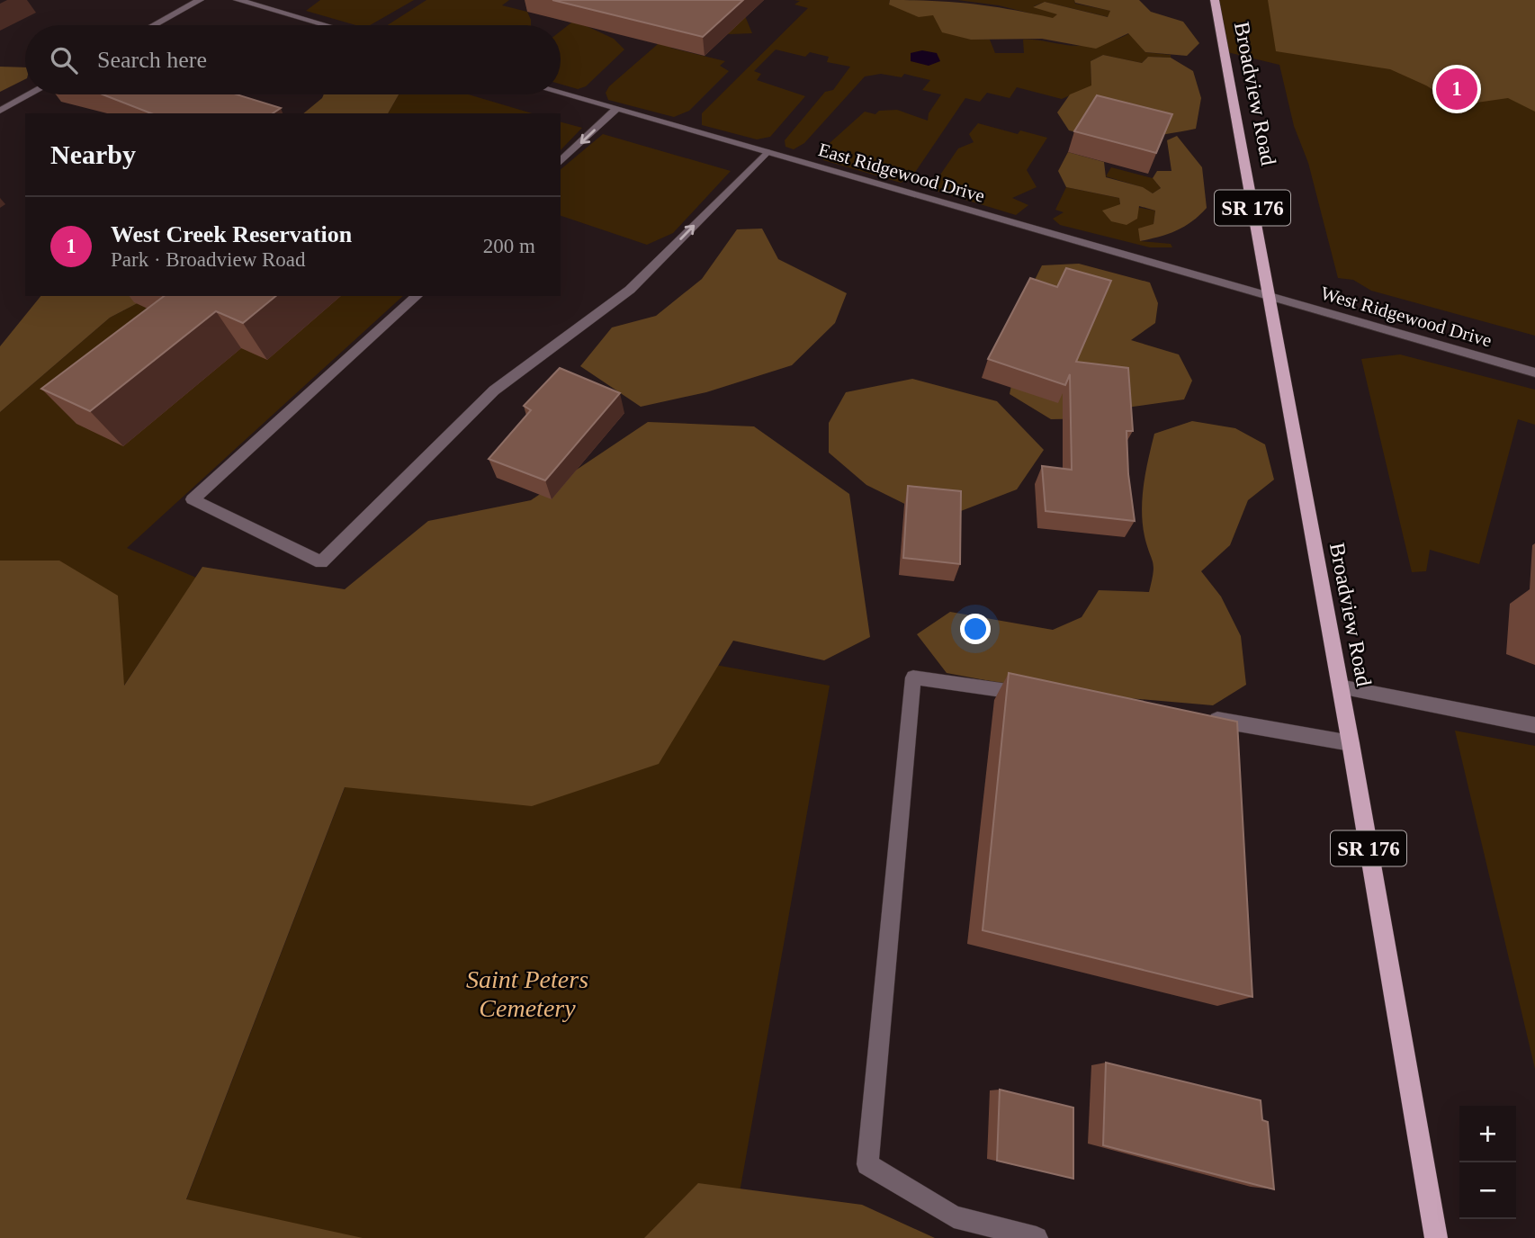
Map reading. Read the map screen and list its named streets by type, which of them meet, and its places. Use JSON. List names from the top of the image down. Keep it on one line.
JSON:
{"streets":{"main road":["Broadview Road","SR 176"],"street":["East Ridgewood Drive","West Ridgewood Drive"]},"crossings":[["Broadview Road","East Ridgewood Drive"],["Broadview Road","West Ridgewood Drive"],["East Ridgewood Drive","West Ridgewood Drive"]],"parks":["Saint Peters Cemetery"],"page":{"search":"Search here","pins":"1","heading":"Nearby","list":[{"mark":"1","name":"West Creek Reservation","note":"Park · Broadview Road","value":"200 m"}],"map_buttons":["+","−"]}}
